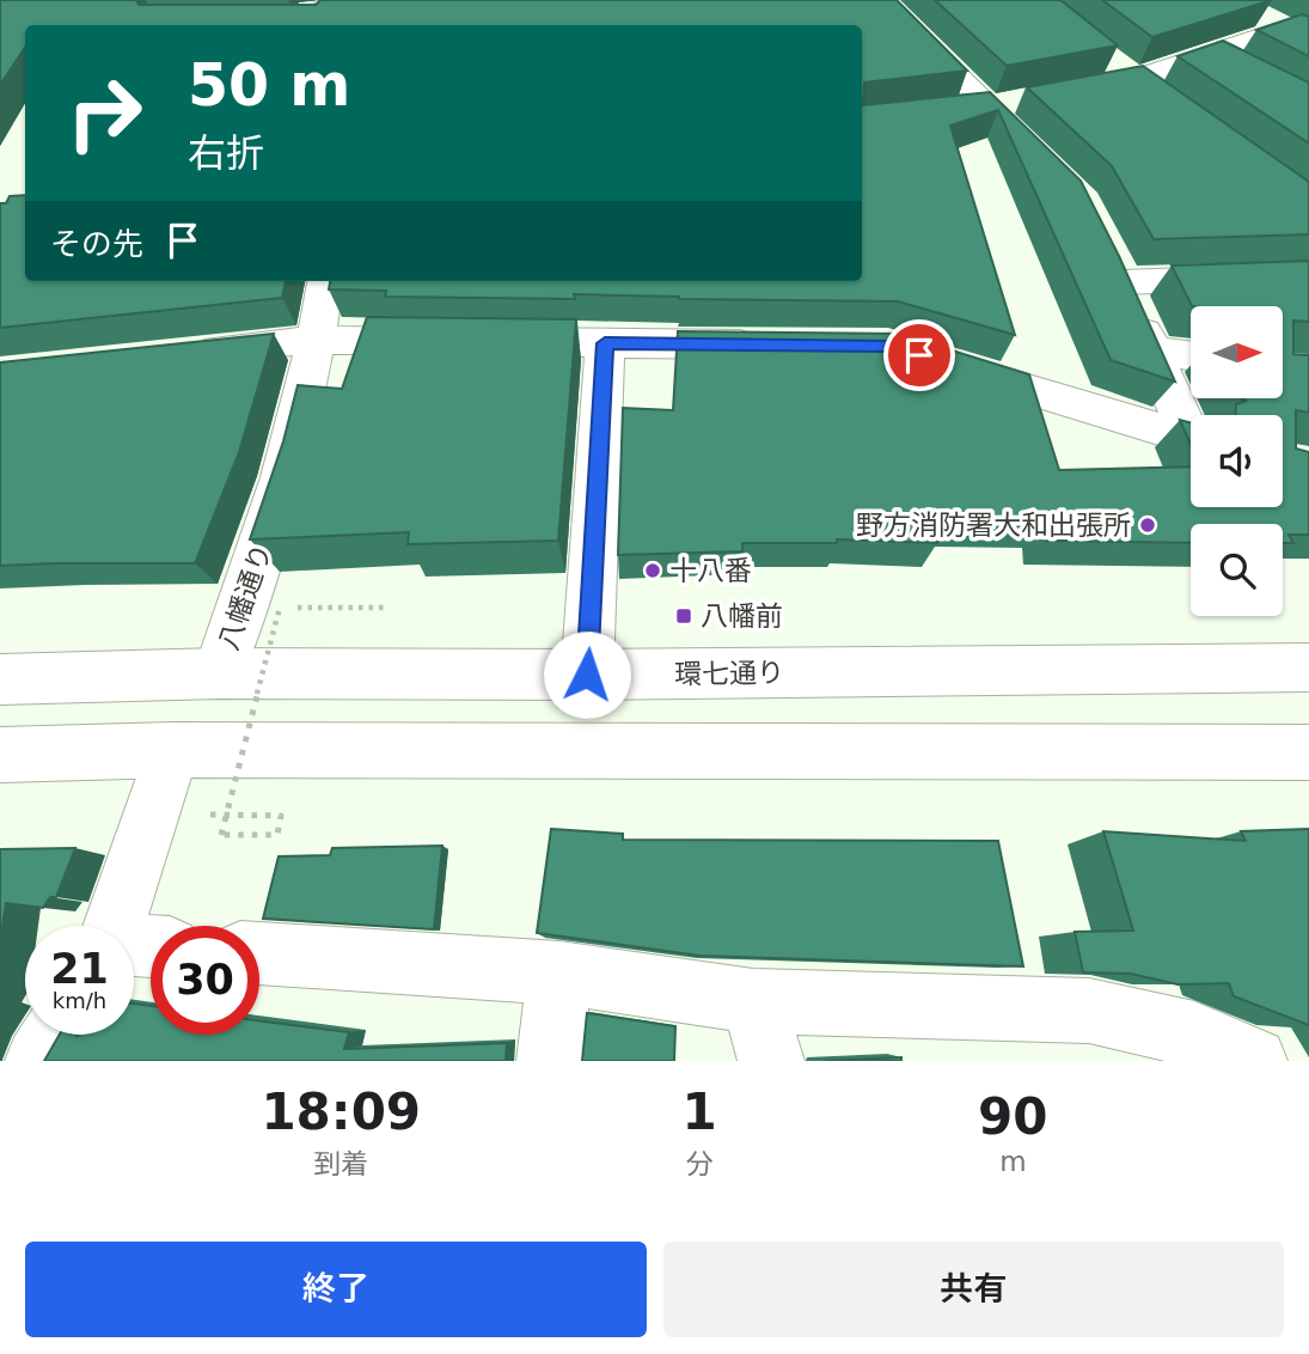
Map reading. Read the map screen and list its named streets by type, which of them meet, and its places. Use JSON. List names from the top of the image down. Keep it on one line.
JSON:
{"streets":{"street":["八幡通り","環七通り"]},"crossings":[["八幡通り","環七通り"]],"places":{"other":["野方消防署大和出張所","十八番"],"transit":["八幡前"]},"north":"right","page":{"turn":["50 m","右折"],"then":"その先","speed":"21 km/h","limit":"30","eta":["18:09","到着","1","分","90","m"],"buttons":["終了","共有"]}}
